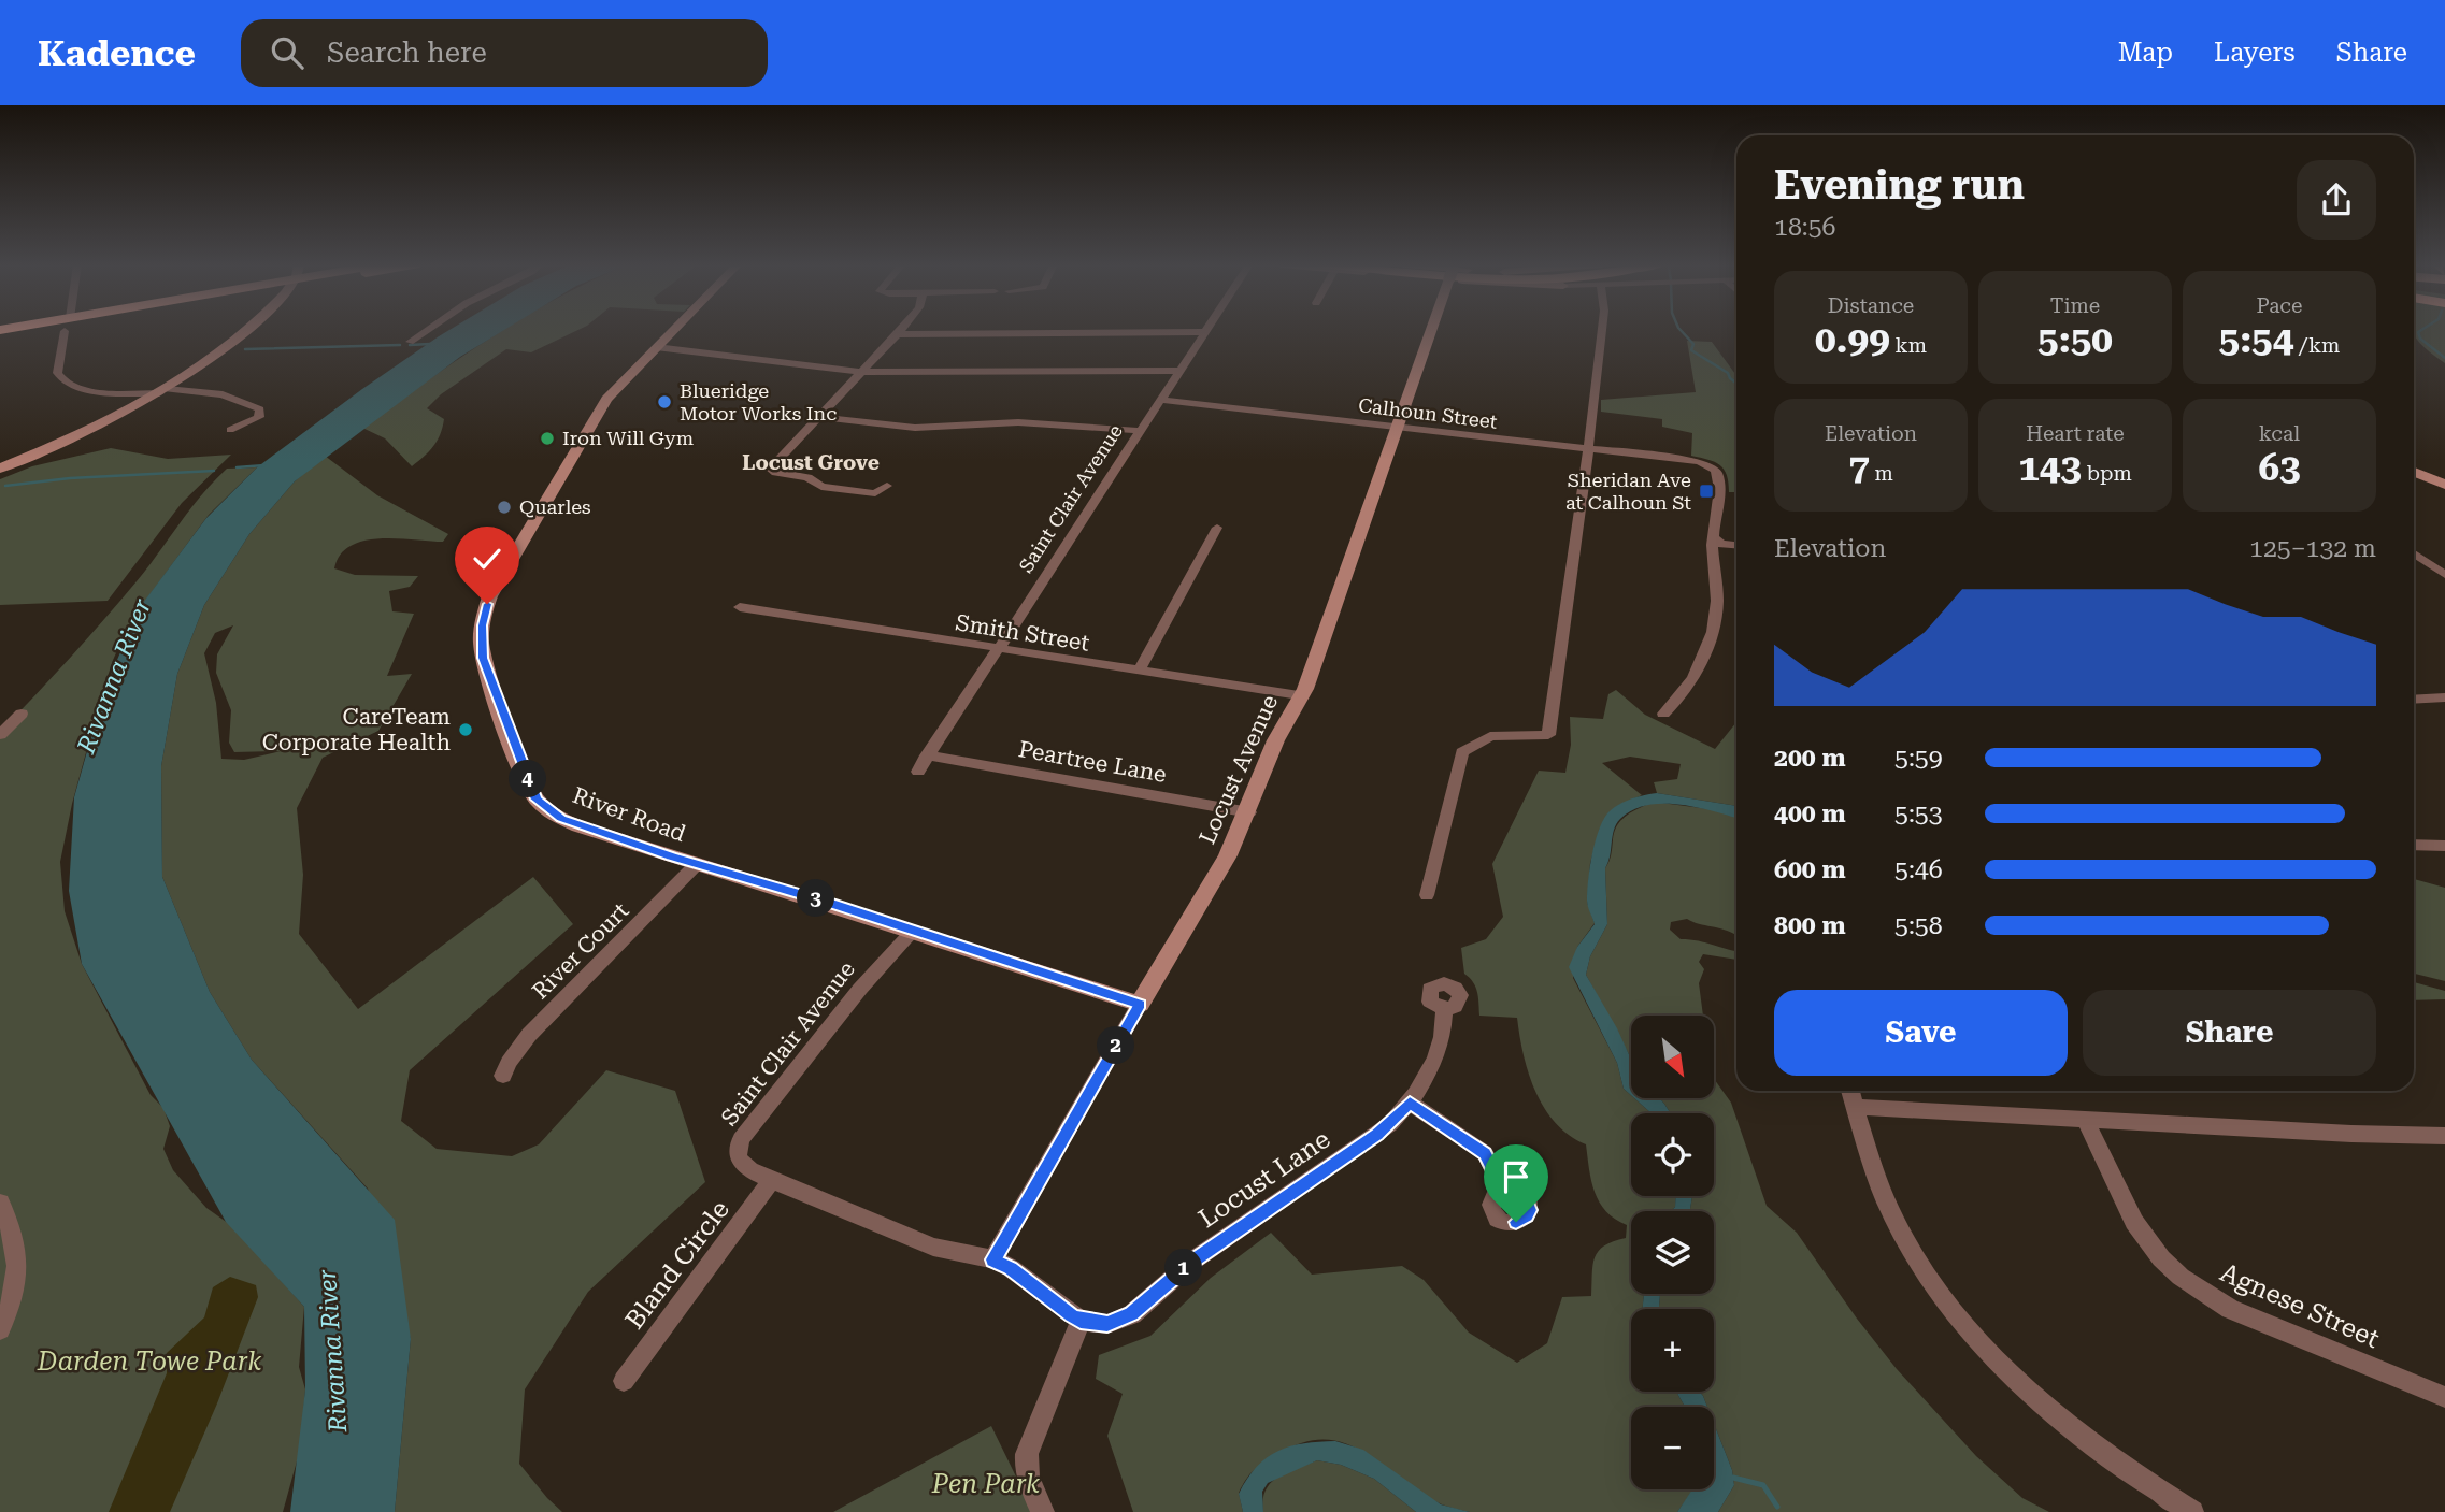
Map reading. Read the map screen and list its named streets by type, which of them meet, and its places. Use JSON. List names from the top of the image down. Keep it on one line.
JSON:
{"streets":{"street":["Calhoun Street","Saint Clair Avenue","Smith Street","Peartree Lane","Locust Avenue","River Road","River Court","Locust Lane","Bland Circle","Agnese Street"]},"crossings":[["Calhoun Street","Saint Clair Avenue"],["Calhoun Street","Locust Avenue"],["Saint Clair Avenue","Smith Street"],["Saint Clair Avenue","Peartree Lane"],["Saint Clair Avenue","River Road"],["Saint Clair Avenue","Bland Circle"],["Smith Street","Locust Avenue"],["Peartree Lane","Locust Avenue"],["Locust Avenue","River Road"],["River Road","River Court"]],"districts":["Locust Grove"],"water":["Rivanna River"],"parks":["Darden Towe Park","Pen Park"],"places":{"other":["Blueridge Motor Works Inc","Iron Will Gym","Quarles","CareTeam Corporate Health"],"transit":["Sheridan Ave at Calhoun St"]},"north":"bottom right","page":{"header":"Kadence","search":"Search here","nav":["Map","Layers","Share"],"heading":["Evening run","18:56"],"stats":[["Distance","0.99 km"],["Time","5:50"],["Pace","5:54 /km"],["Elevation","7 m"],["Heart rate","143 bpm"],["kcal","63"]],"chart":["Elevation","125–132 m"],"list":[{"name":"200 m","note":"5:59"},{"name":"400 m","note":"5:53"},{"name":"600 m","note":"5:46"},{"name":"800 m","note":"5:58"}],"pins":["4","3","2","1"],"buttons":["Save","Share"],"map_buttons":["+","−"]}}
